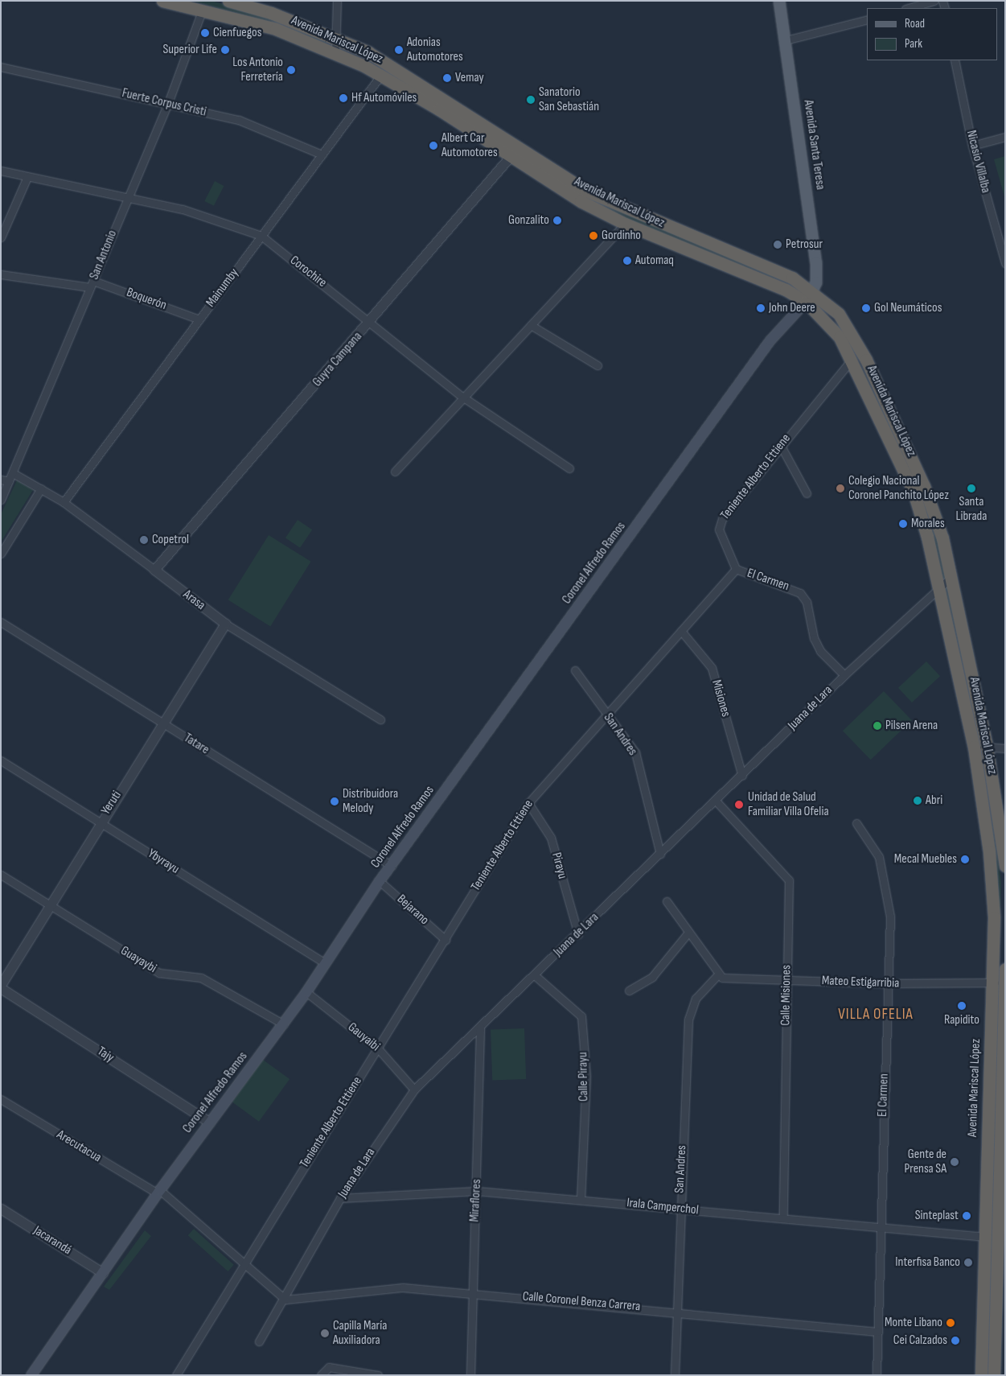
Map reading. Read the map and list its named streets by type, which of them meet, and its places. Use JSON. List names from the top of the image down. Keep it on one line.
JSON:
{"streets":{"highway":["Avenida Mariscal López"],"main road":["Avenida Santa Teresa","Coronel Alfredo Ramos"],"street":["Fuerte Corpus Cristi","Nicasio Villalba","San Antonio","Corochire","Mainumby","Boquerón","Guyra Campana","Teniente Alberto Ettiene","El Carmen","Arasa","Misiones","Juana de Lara","San Andres","Tatare","Yeruti","Ybyrayu","Pirayu","Bejarano","Guayaybi","Mateo Estigarribia","Calle Misiones","Gauyaibi","Tajy","Calle Pirayu","Arecutacua","Miraflores","Irala Camperchol","Jacarandá","Calle Coronel Benza Carrera"]},"crossings":[["Avenida Mariscal López","Avenida Santa Teresa"],["Avenida Mariscal López","San Antonio"],["Avenida Mariscal López","Mainumby"],["Avenida Mariscal López","Guyra Campana"],["Avenida Mariscal López","Teniente Alberto Ettiene"],["Avenida Mariscal López","Coronel Alfredo Ramos"],["Avenida Mariscal López","Juana de Lara"],["Avenida Mariscal López","Mateo Estigarribia"],["Avenida Mariscal López","Irala Camperchol"],["Fuerte Corpus Cristi","San Antonio"],["Fuerte Corpus Cristi","Mainumby"],["San Antonio","Corochire"],["San Antonio","Boquerón"],["San Antonio","Arasa"],["Corochire","Mainumby"],["Corochire","Guyra Campana"],["Mainumby","Boquerón"],["Mainumby","Arasa"],["Guyra Campana","Arasa"],["Teniente Alberto Ettiene","El Carmen"],["Teniente Alberto Ettiene","Misiones"],["Teniente Alberto Ettiene","San Andres"],["Teniente Alberto Ettiene","Pirayu"],["Teniente Alberto Ettiene","Bejarano"],["Teniente Alberto Ettiene","Gauyaibi"],["Teniente Alberto Ettiene","Arecutacua"],["Coronel Alfredo Ramos","Tatare"],["Coronel Alfredo Ramos","Ybyrayu"],["Coronel Alfredo Ramos","Bejarano"],["Coronel Alfredo Ramos","Guayaybi"],["Coronel Alfredo Ramos","Gauyaibi"],["Coronel Alfredo Ramos","Tajy"],["Coronel Alfredo Ramos","Arecutacua"],["Coronel Alfredo Ramos","Jacarandá"],["El Carmen","Juana de Lara"],["El Carmen","Mateo Estigarribia"],["El Carmen","Irala Camperchol"],["El Carmen","Calle Coronel Benza Carrera"],["Arasa","Yeruti"],["Misiones","Juana de Lara"],["Juana de Lara","San Andres"],["Juana de Lara","Pirayu"],["Juana de Lara","Calle Misiones"],["Juana de Lara","Gauyaibi"],["Juana de Lara","Calle Pirayu"],["Juana de Lara","Arecutacua"],["Juana de Lara","Miraflores"],["Juana de Lara","Irala Camperchol"],["Juana de Lara","Calle Coronel Benza Carrera"],["San Andres","Mateo Estigarribia"],["San Andres","Irala Camperchol"],["San Andres","Calle Coronel Benza Carrera"],["Tatare","Yeruti"],["Yeruti","Ybyrayu"],["Yeruti","Guayaybi"],["Mateo Estigarribia","Calle Misiones"],["Calle Misiones","Irala Camperchol"],["Calle Pirayu","Irala Camperchol"],["Arecutacua","Calle Coronel Benza Carrera"],["Miraflores","Irala Camperchol"],["Miraflores","Calle Coronel Benza Carrera"]],"districts":["VILLA OFELIA"],"places":["Cienfuegos","Superior Life","Adonias Automotores","Los Antonio Ferretería","Vemay","Hf Automóviles","Sanatorio San Sebastián","Albert Car Automotores","Gonzalito","Gordinho","Petrosur","Automaq","John Deere","Gol Neumáticos","Colegio Nacional Coronel Panchito López","Santa Librada","Morales","Copetrol","Pilsen Arena","Abri","Distribuidora Melody","Unidad de Salud Familiar Villa Ofelia","Mecal Muebles","Rapidito","Gente de Prensa SA","Sinteplast","Interfisa Banco","Monte Libano","Capilla María Auxiliadora","Cei Calzados"],"legend":["Road","Park"]}
